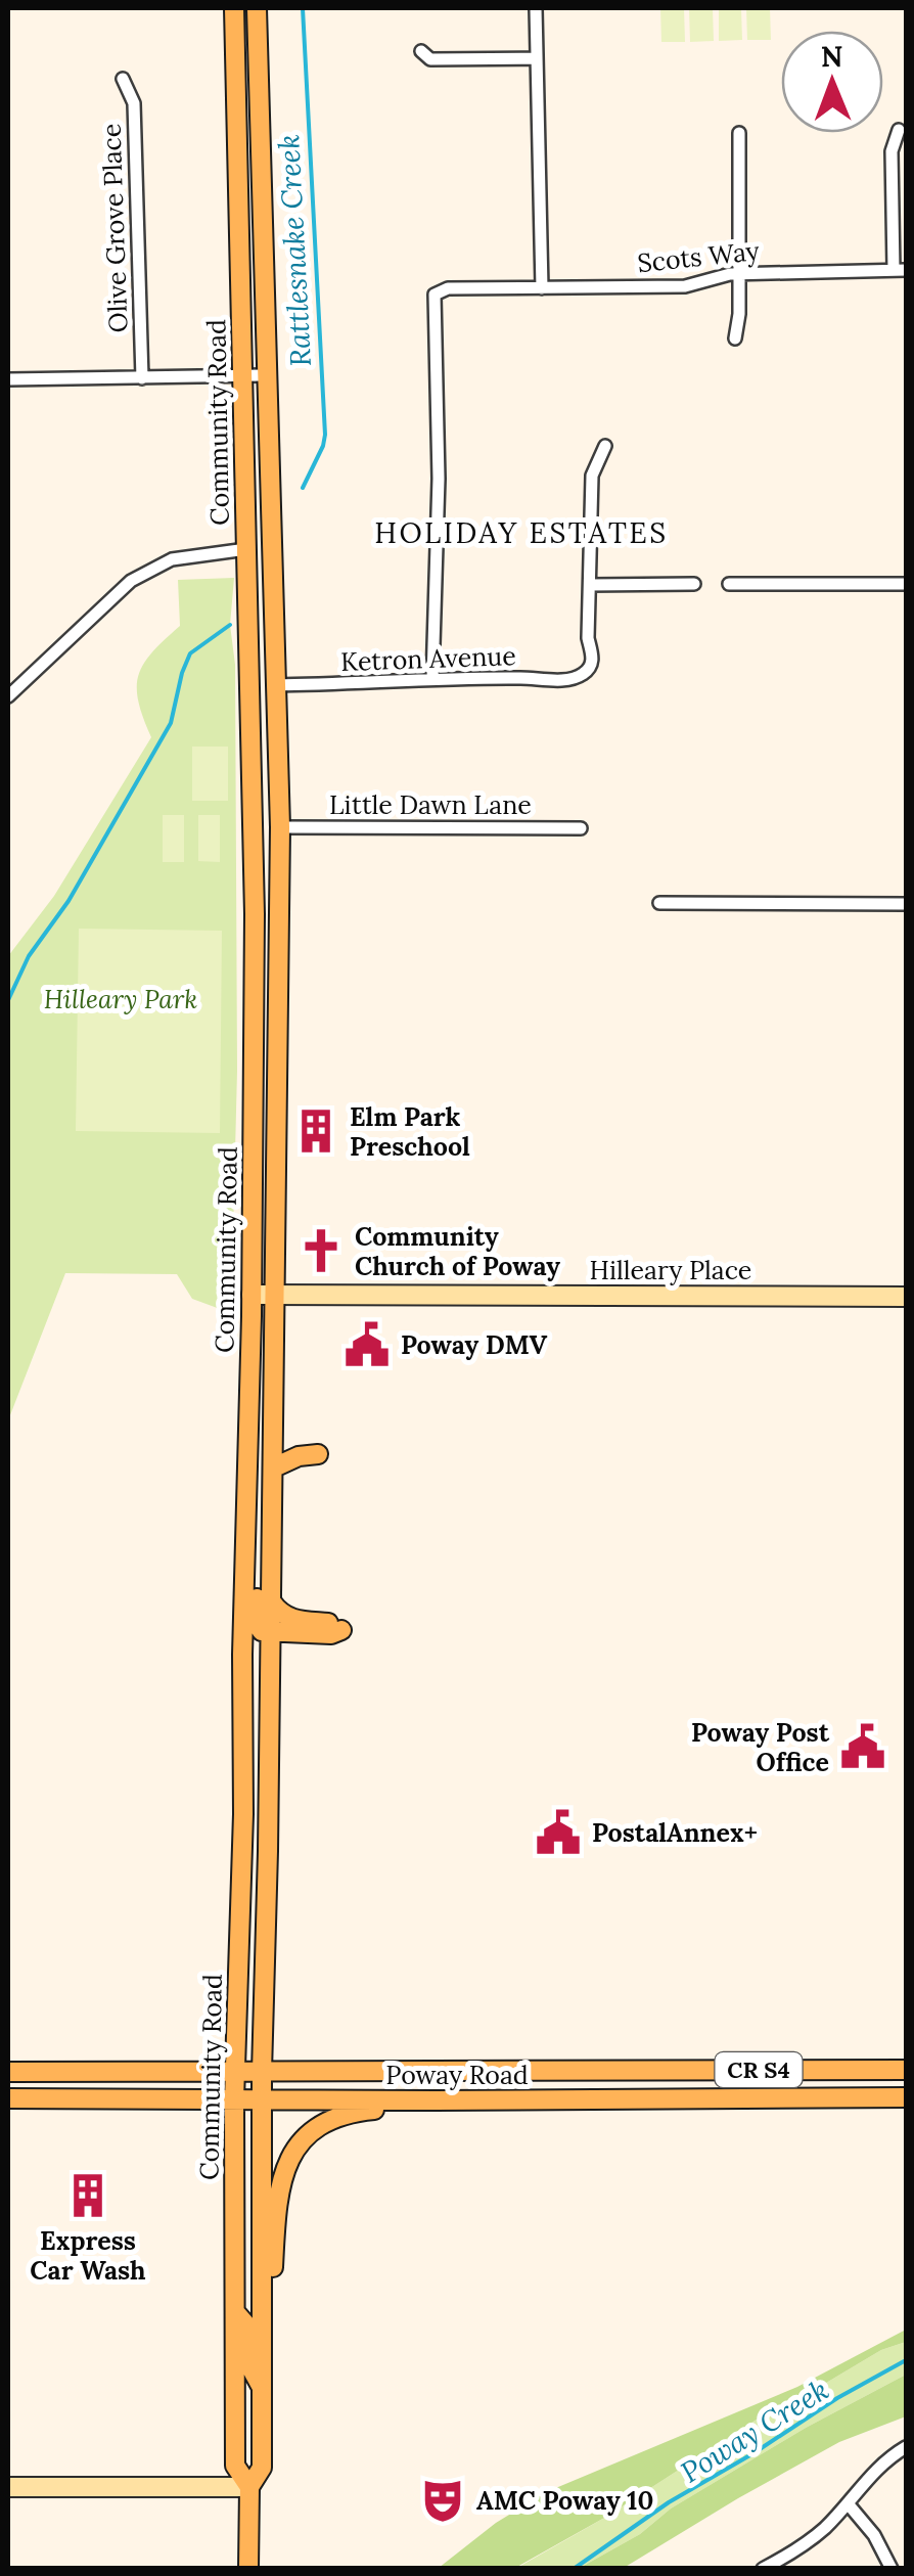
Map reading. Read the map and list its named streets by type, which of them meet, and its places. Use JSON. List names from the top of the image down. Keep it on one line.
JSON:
{"streets":{"main road":["Community Road","CR S4","Poway Road"],"street":["Olive Grove Place","Scots Way","Ketron Avenue","Little Dawn Lane","Hilleary Place"]},"crossings":[["Scots Way","Ketron Avenue"],["Community Road","Ketron Avenue"],["Community Road","Little Dawn Lane"],["Community Road","Hilleary Place"],["Community Road","Poway Road"]],"districts":["HOLIDAY ESTATES"],"water":["Rattlesnake Creek","Poway Creek"],"parks":["Hilleary Park"],"places":{"building":["Elm Park Preschool","Express Car Wash"],"church":["Community Church of Poway"],"public building":["Poway DMV","Poway Post Office","PostalAnnex+"],"theatre":["AMC Poway 10"]},"north":"top"}
